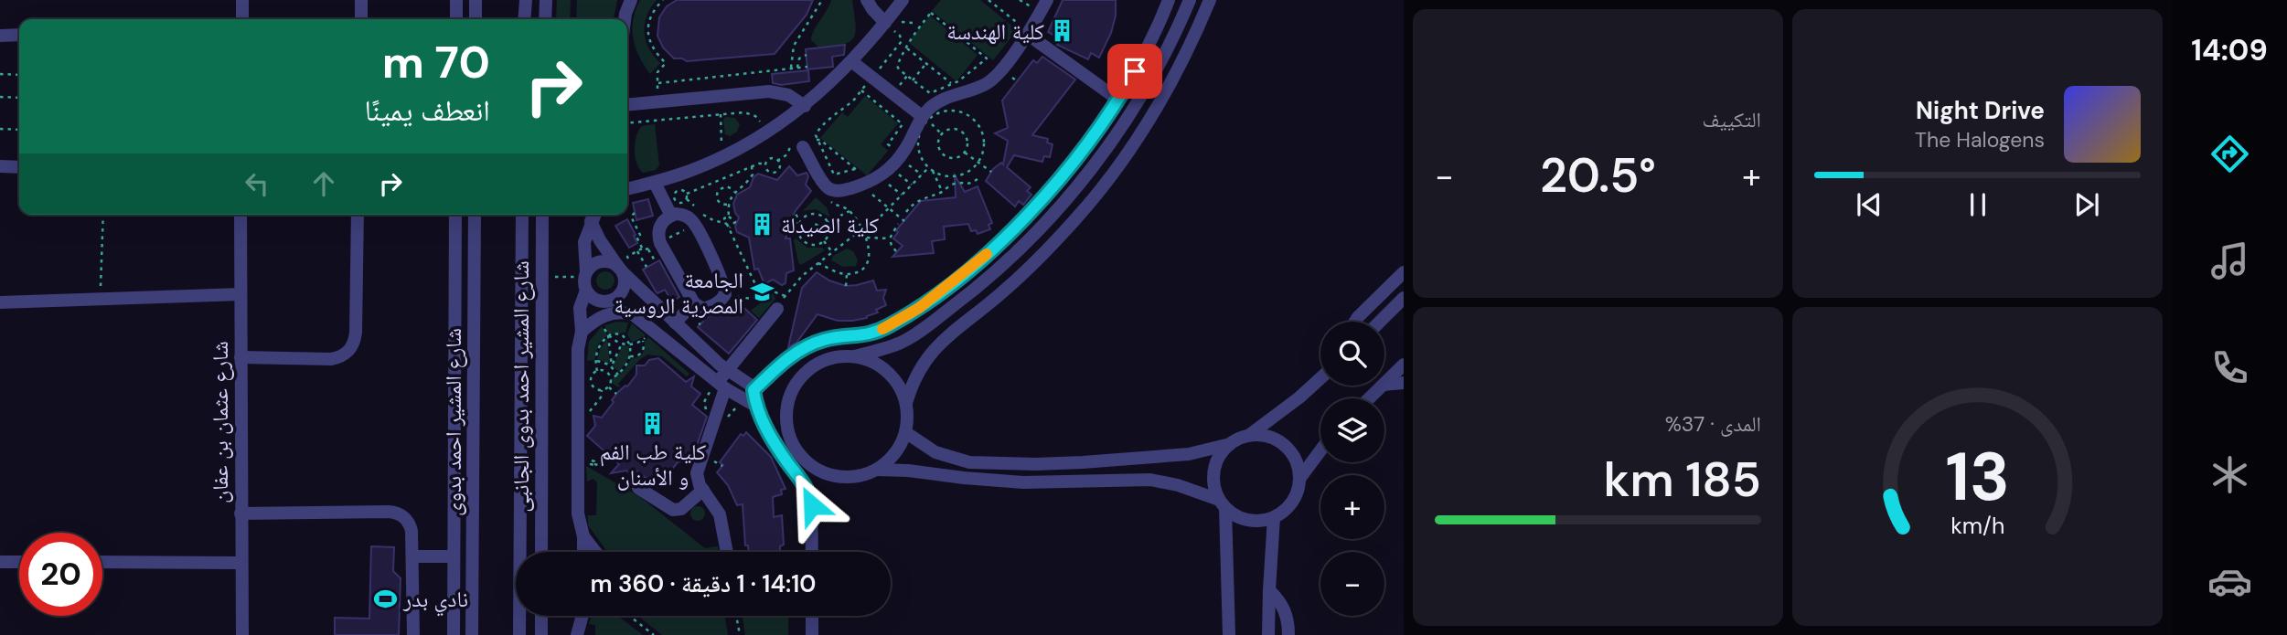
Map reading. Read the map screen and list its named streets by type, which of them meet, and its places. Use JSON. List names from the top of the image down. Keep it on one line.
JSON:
{"streets":{"street":["شارع المشير احمد بدوى الجانبى","شارع عثمان بن عفان","شارع المشير احمد بدوى"]},"places":{"building":["كلية الهندسة","كلية الصيدلة","كلية طب الفم و الأسنان"],"school or university":["الجامعة المصرية الروسية"],"sports":["نادي بدر"]},"page":{"tabs":"14:09","tile":["التكييف",["المدى · 37%","185 km"]],"turn":["70 m","انعطف يمينًا"],"song":["Night Drive","The Halogens"],"heat":["−","20.5°","+"],"map_buttons":["+","−"],"limit":"20","trip":"14:10 · 1 دقيقة · 360 m","gauge":["13","km/h"]}}
